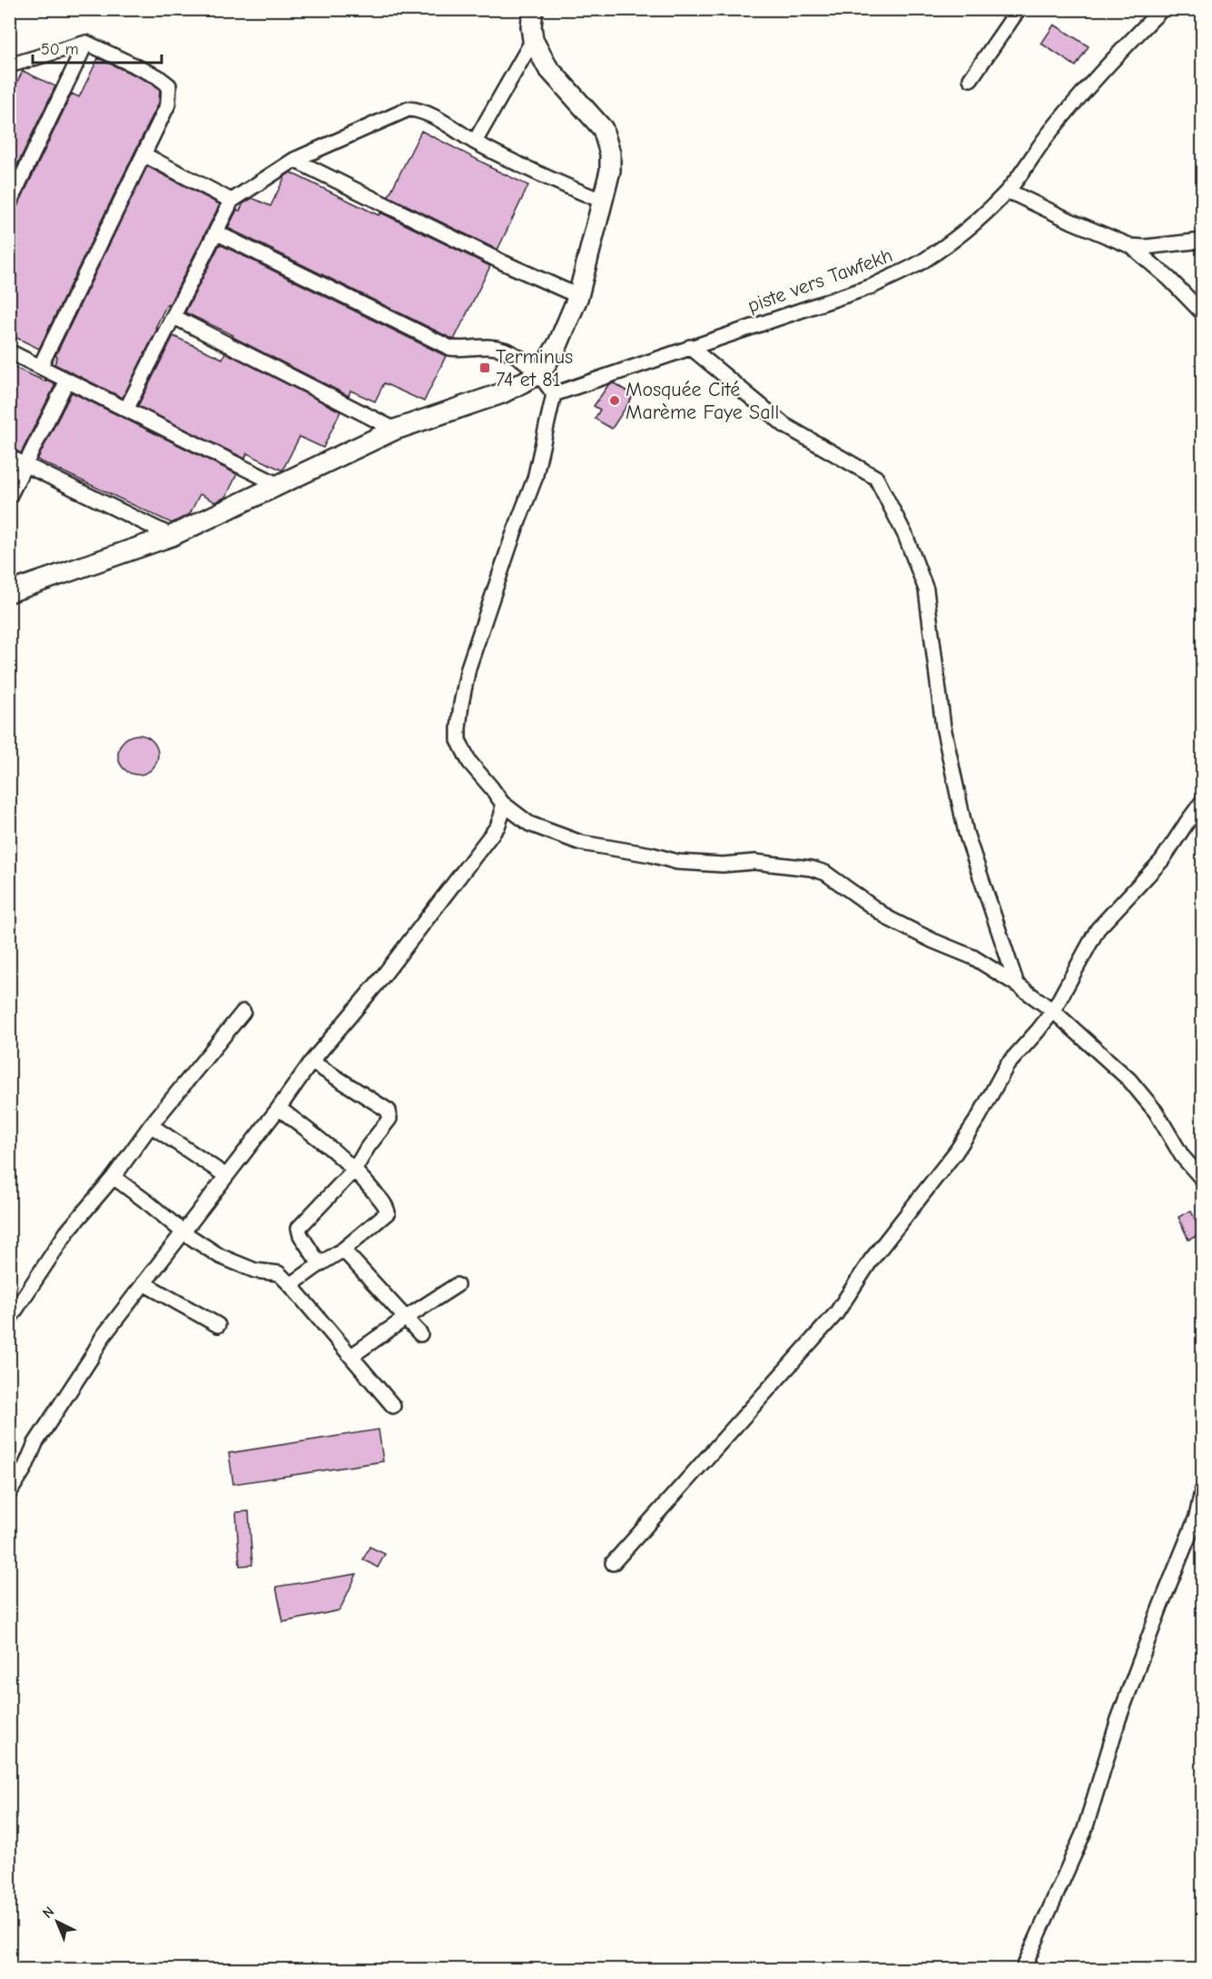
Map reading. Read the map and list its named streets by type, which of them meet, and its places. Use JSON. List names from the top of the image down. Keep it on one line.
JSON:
{"streets":{"street":["piste vers Tawfekh"]},"places":{"transit":["Terminus 74 et 81"],"other":["Mosquée Cité Marème Faye Sall"]},"scale_bar":"50 m","north":"top left"}
